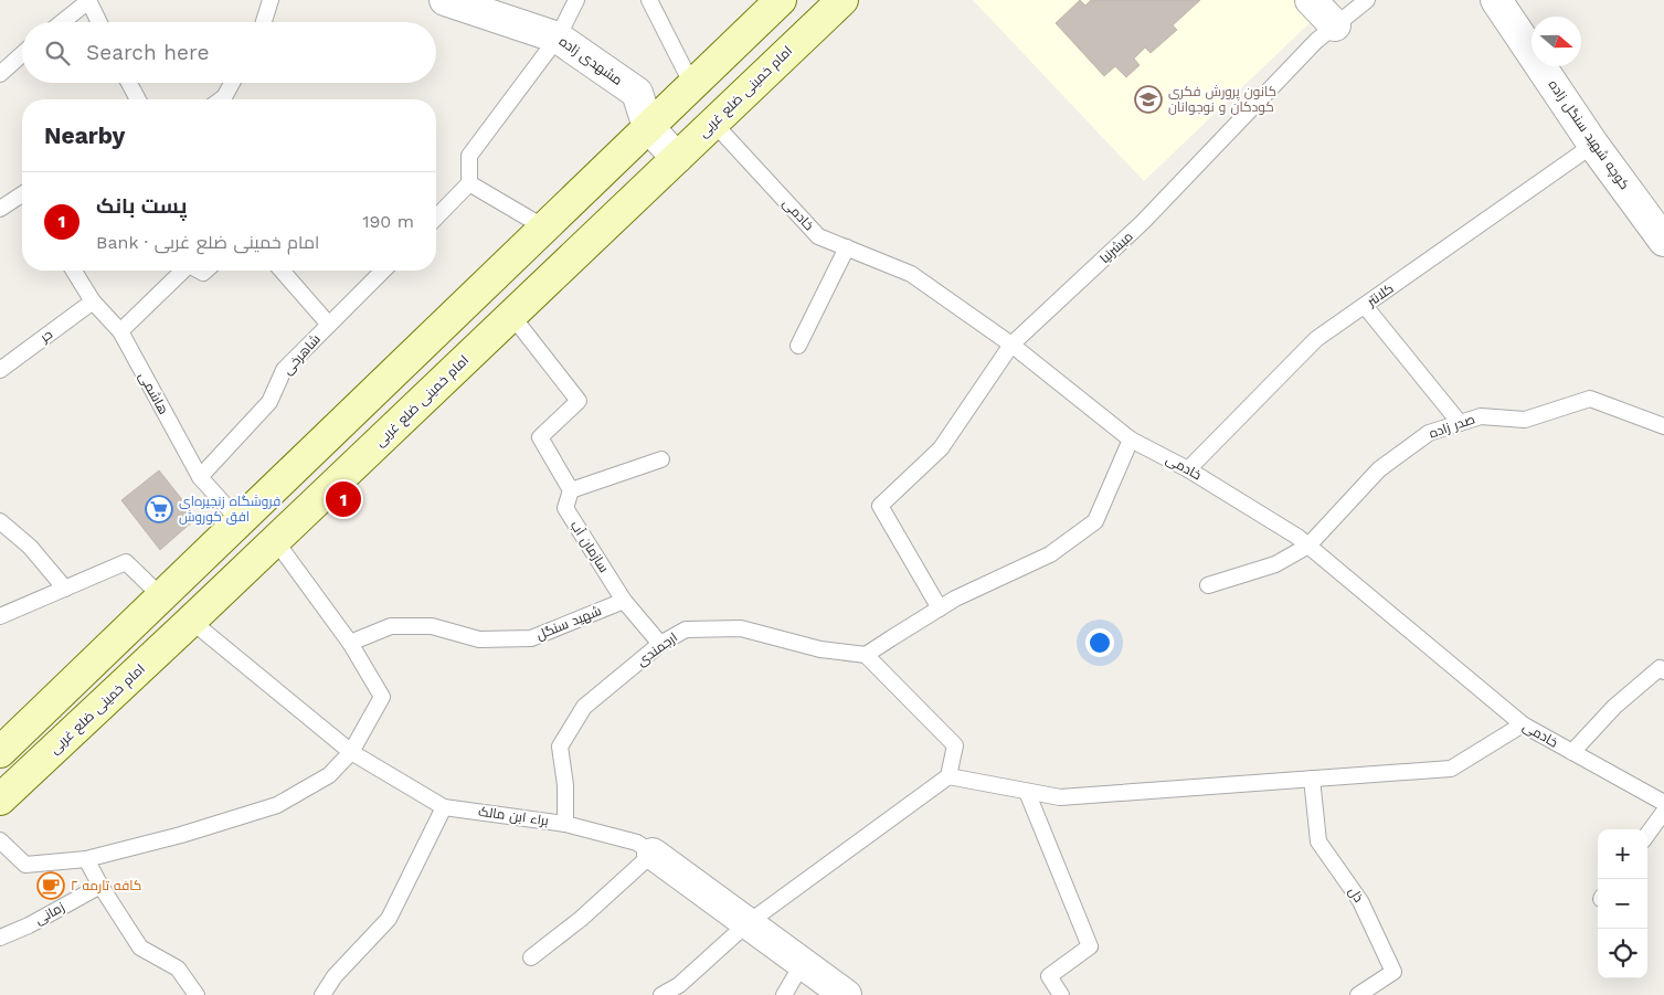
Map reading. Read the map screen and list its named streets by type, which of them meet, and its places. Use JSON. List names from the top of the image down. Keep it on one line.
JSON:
{"streets":{"main road":["امام خمینی ضلع غربی"],"street":["مشهدی زاده","کوچه شهید سنگل زاده","براء ابن مالک"],"lane":["خادمی","مبشرنیا","کلانتر","حر","شاهرخی","هاشمی","صدر زاده","سازمان آب","شهید سنگل","ارجمندی","ذل","زمانی"]},"crossings":[["امام خمینی ضلع غربی","خادمی"],["امام خمینی ضلع غربی","براء ابن مالک"],["کوچه شهید سنگل زاده","کلانتر"],["خادمی","مبشرنیا"],["خادمی","کلانتر"],["خادمی","صدر زاده"],["حر","هاشمی"],["شاهرخی","هاشمی"],["سازمان آب","شهید سنگل"],["سازمان آب","ارجمندی"],["ارجمندی","براء ابن مالک"]],"places":{"school or university":["کانون پرورش فکری کودکان و نوجوانان"],"supermarket":["فروشگاه زنجیره‌ای افق کوروش"],"cafe":["کافه تارمه ۲"]},"north":"right","page":{"search":"Search here","heading":"Nearby","list":[{"mark":"1","name":"پست بانک","note":"Bank · امام خمینی ضلع غربی","value":"190 m"}],"pins":"1","map_buttons":["+","−"]}}
